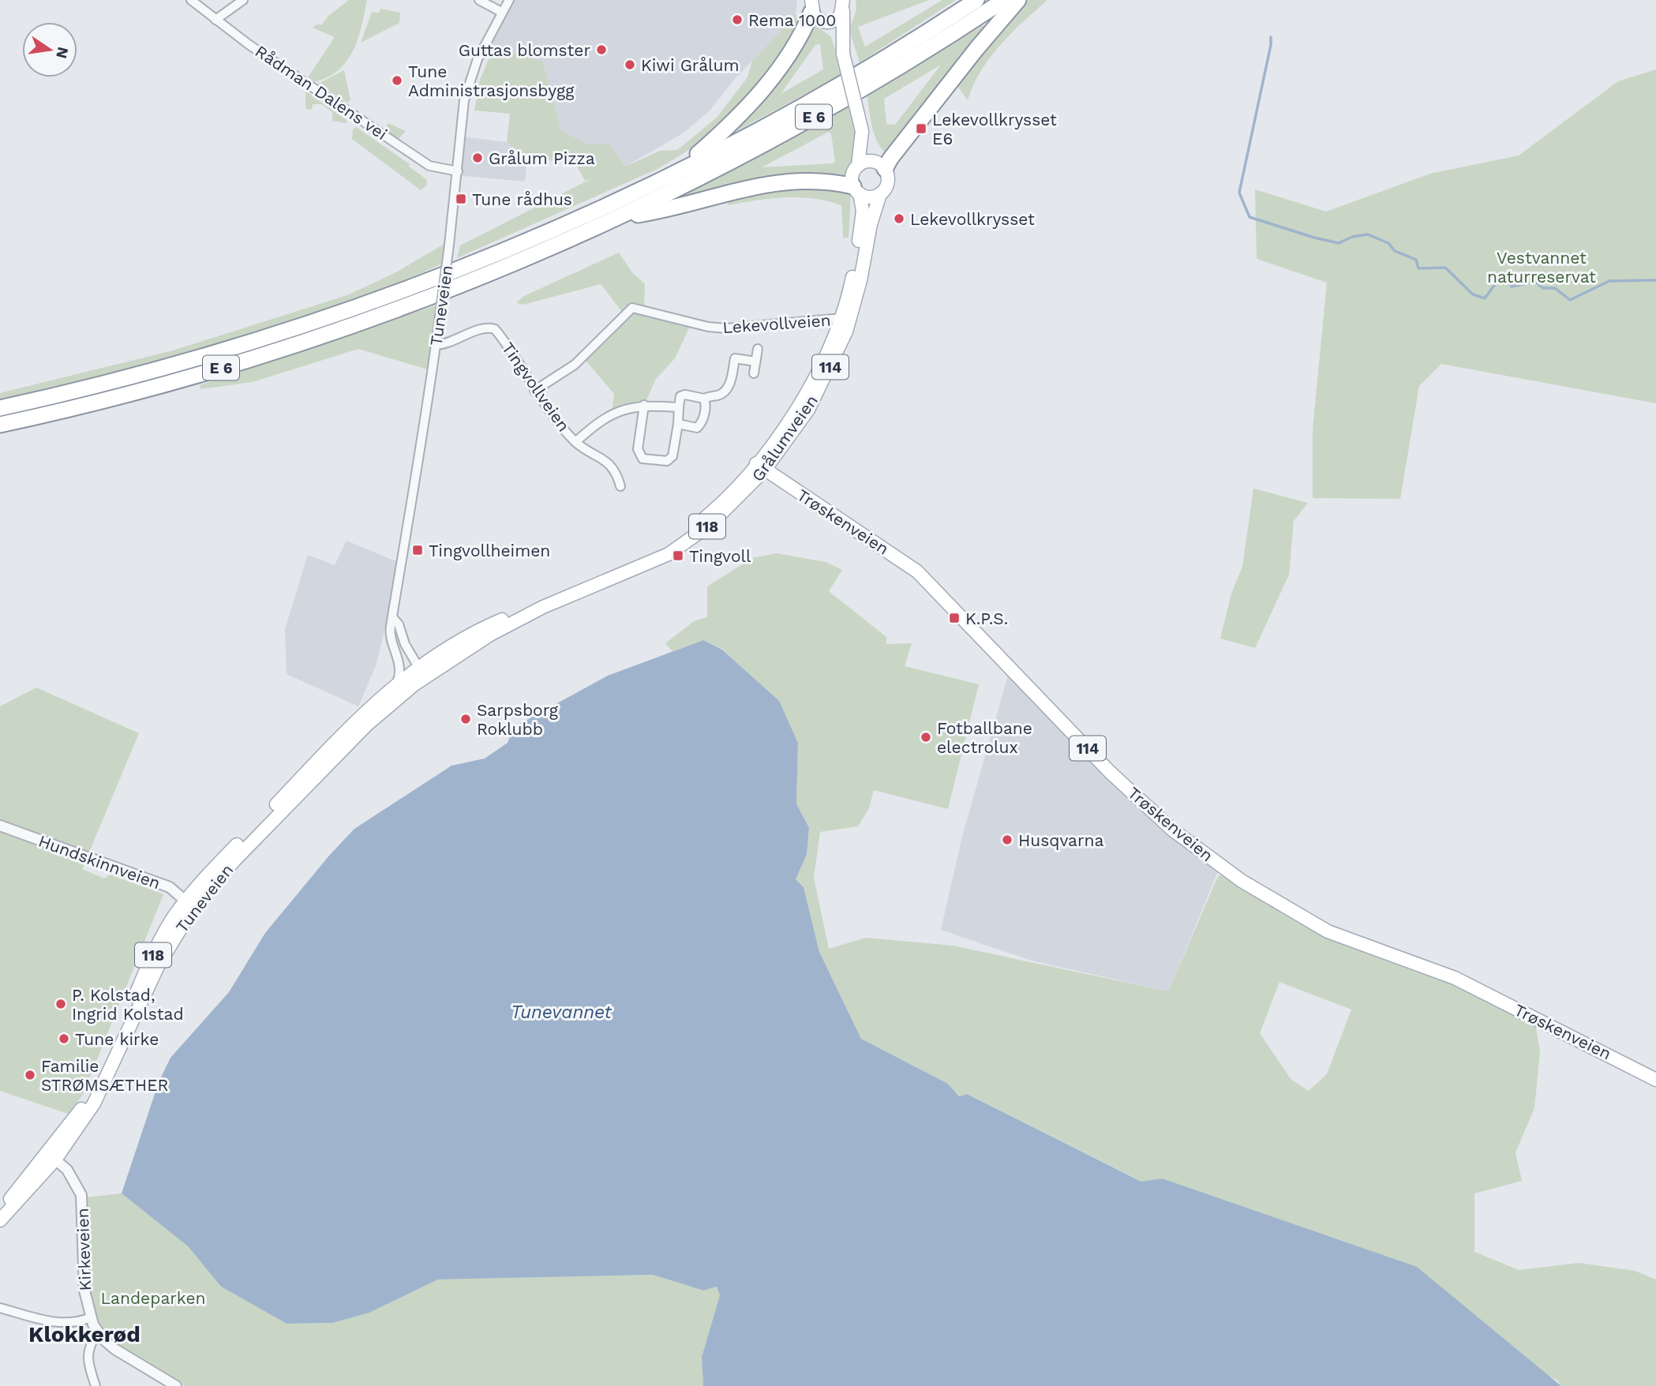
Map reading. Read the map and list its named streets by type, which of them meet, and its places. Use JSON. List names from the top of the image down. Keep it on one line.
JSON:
{"streets":{"highway":["E 6"],"main road":["Tuneveien","114","Grålumveien","Trøskenveien","118"],"street":["Rådman Dalens vei","Lekevollveien","Tingvollveien","Hundskinnveien","Kirkeveien"]},"crossings":[["Rådman Dalens vei","Tuneveien"],["E 6","114"],["E 6","Grålumveien"],["Tuneveien","Tingvollveien"],["Tuneveien","Grålumveien"],["Tuneveien","Hundskinnveien"],["Tuneveien","Kirkeveien"],["Lekevollveien","Tingvollveien"],["Lekevollveien","Grålumveien"],["114","Grålumveien"],["Grålumveien","Trøskenveien"]],"districts":["Klokkerød"],"water":["Tunevannet"],"parks":["Vestvannet naturreservat","Landeparken"],"places":{"other":["Rema 1000","Guttas blomster","Kiwi Grålum","Tune Administrasjonsbygg","Grålum Pizza","Lekevollkrysset","Sarpsborg Roklubb","Fotballbane electrolux","Husqvarna","P. Kolstad, Ingrid Kolstad","Tune kirke","Familie STRØMSÆTHER"],"transit":["Lekevollkrysset E6","Tune rådhus","Tingvollheimen","Tingvoll","K.P.S."]},"north":"right"}
